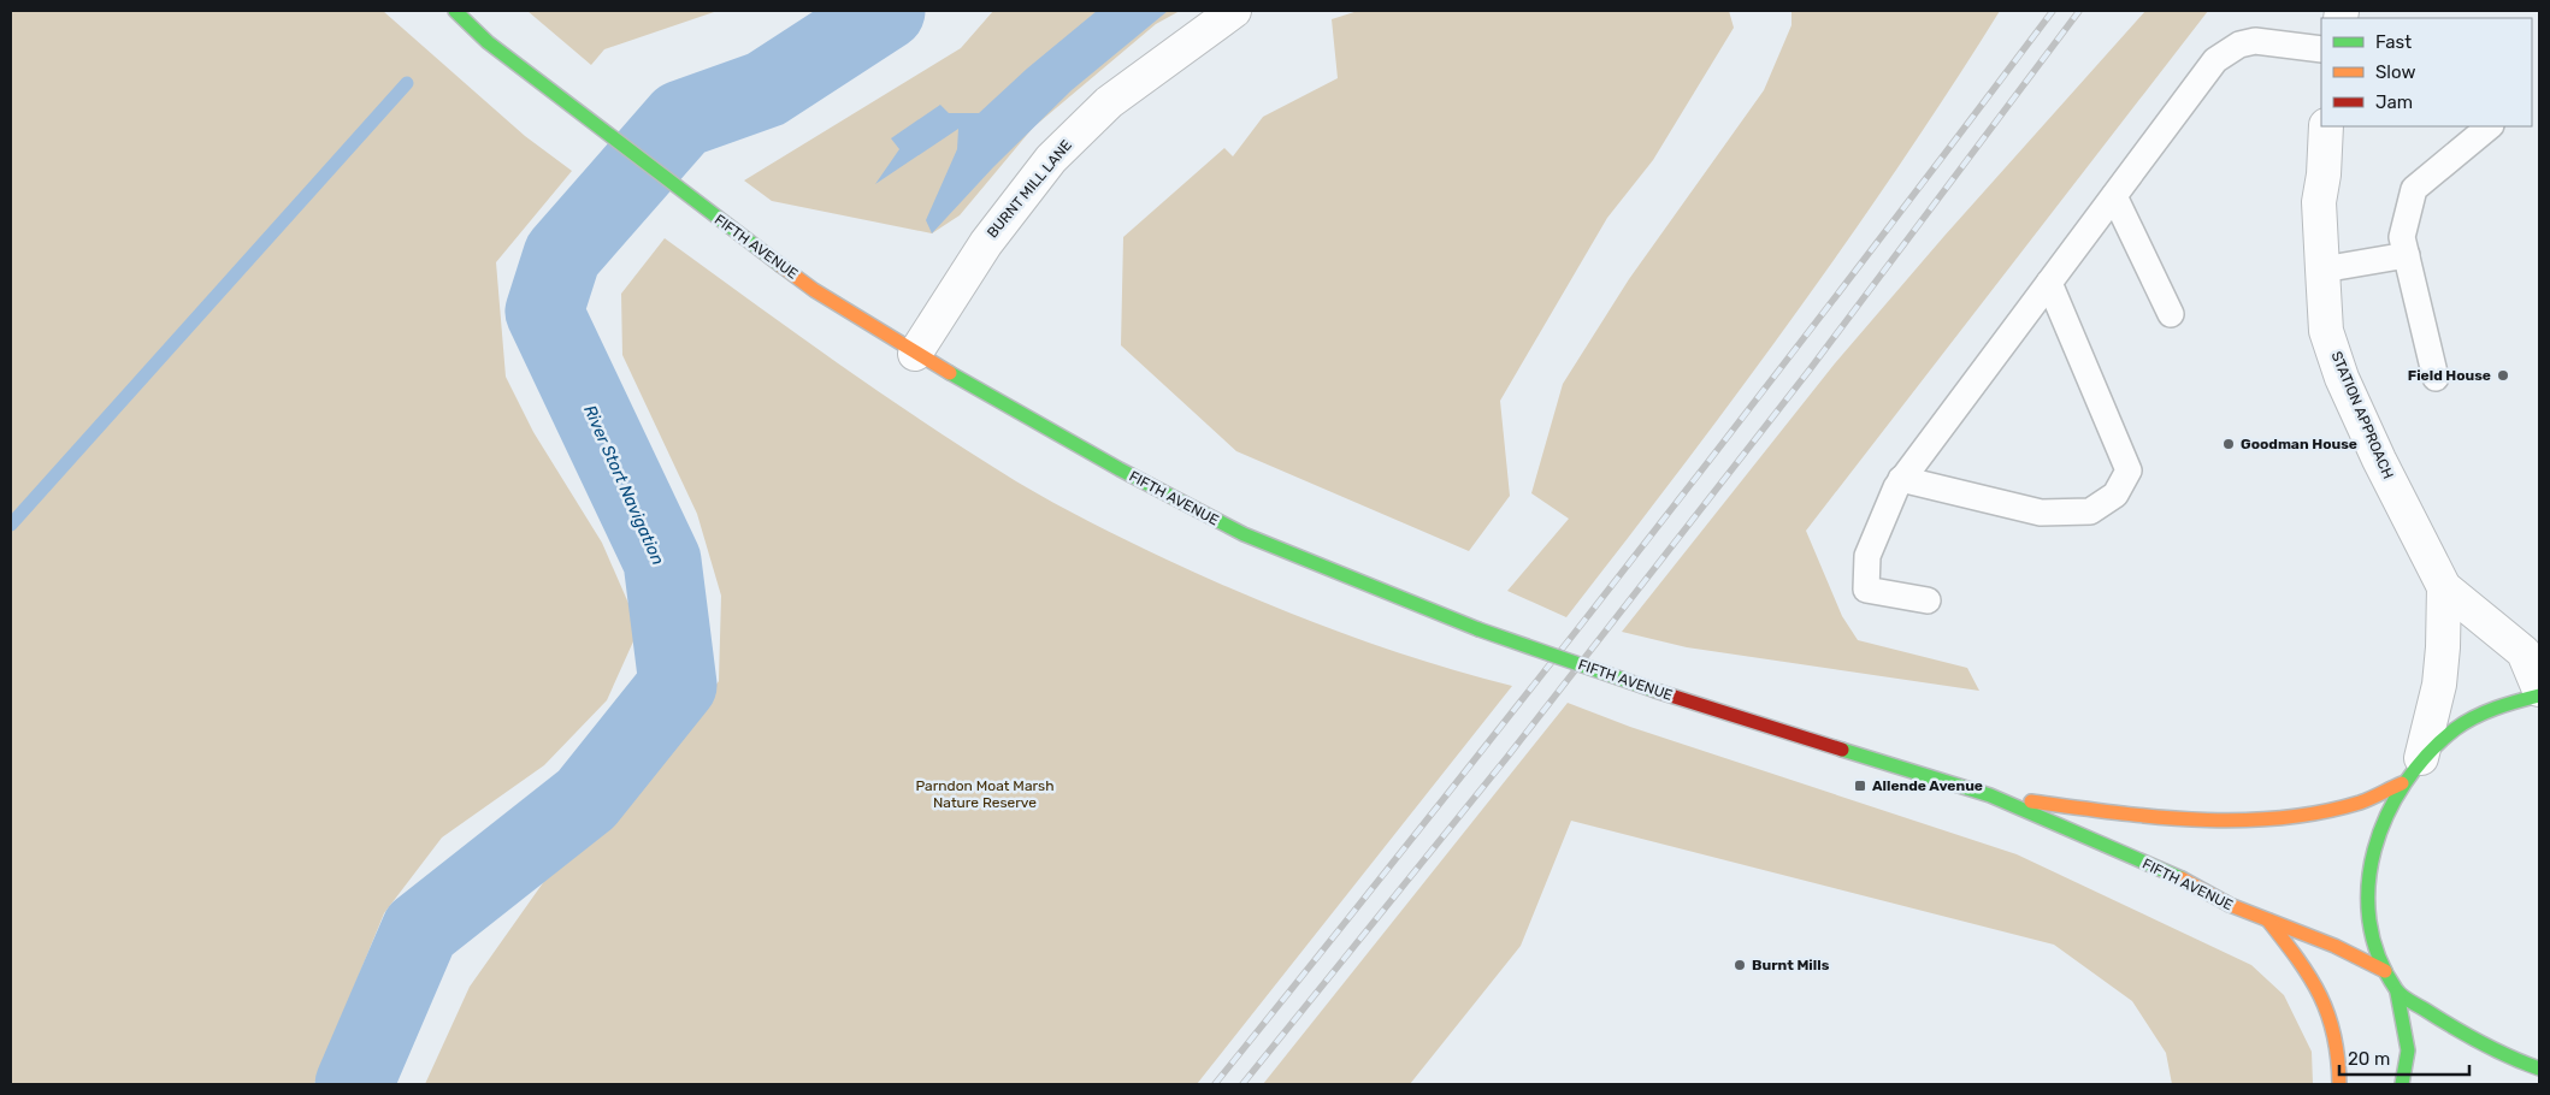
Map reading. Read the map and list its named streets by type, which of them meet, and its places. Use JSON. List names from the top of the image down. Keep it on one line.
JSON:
{"streets":{"main road":["FIFTH AVENUE"],"street":["BURNT MILL LANE","STATION APPROACH"]},"crossings":[["BURNT MILL LANE","FIFTH AVENUE"]],"water":["River Stort Navigation"],"parks":["Parndon Moat Marsh Nature Reserve"],"places":{"other":["Field House","Goodman House","Burnt Mills"],"transit":["Allende Avenue"]},"legend":["Fast","Slow","Jam"],"scale_bar":"20 m"}
